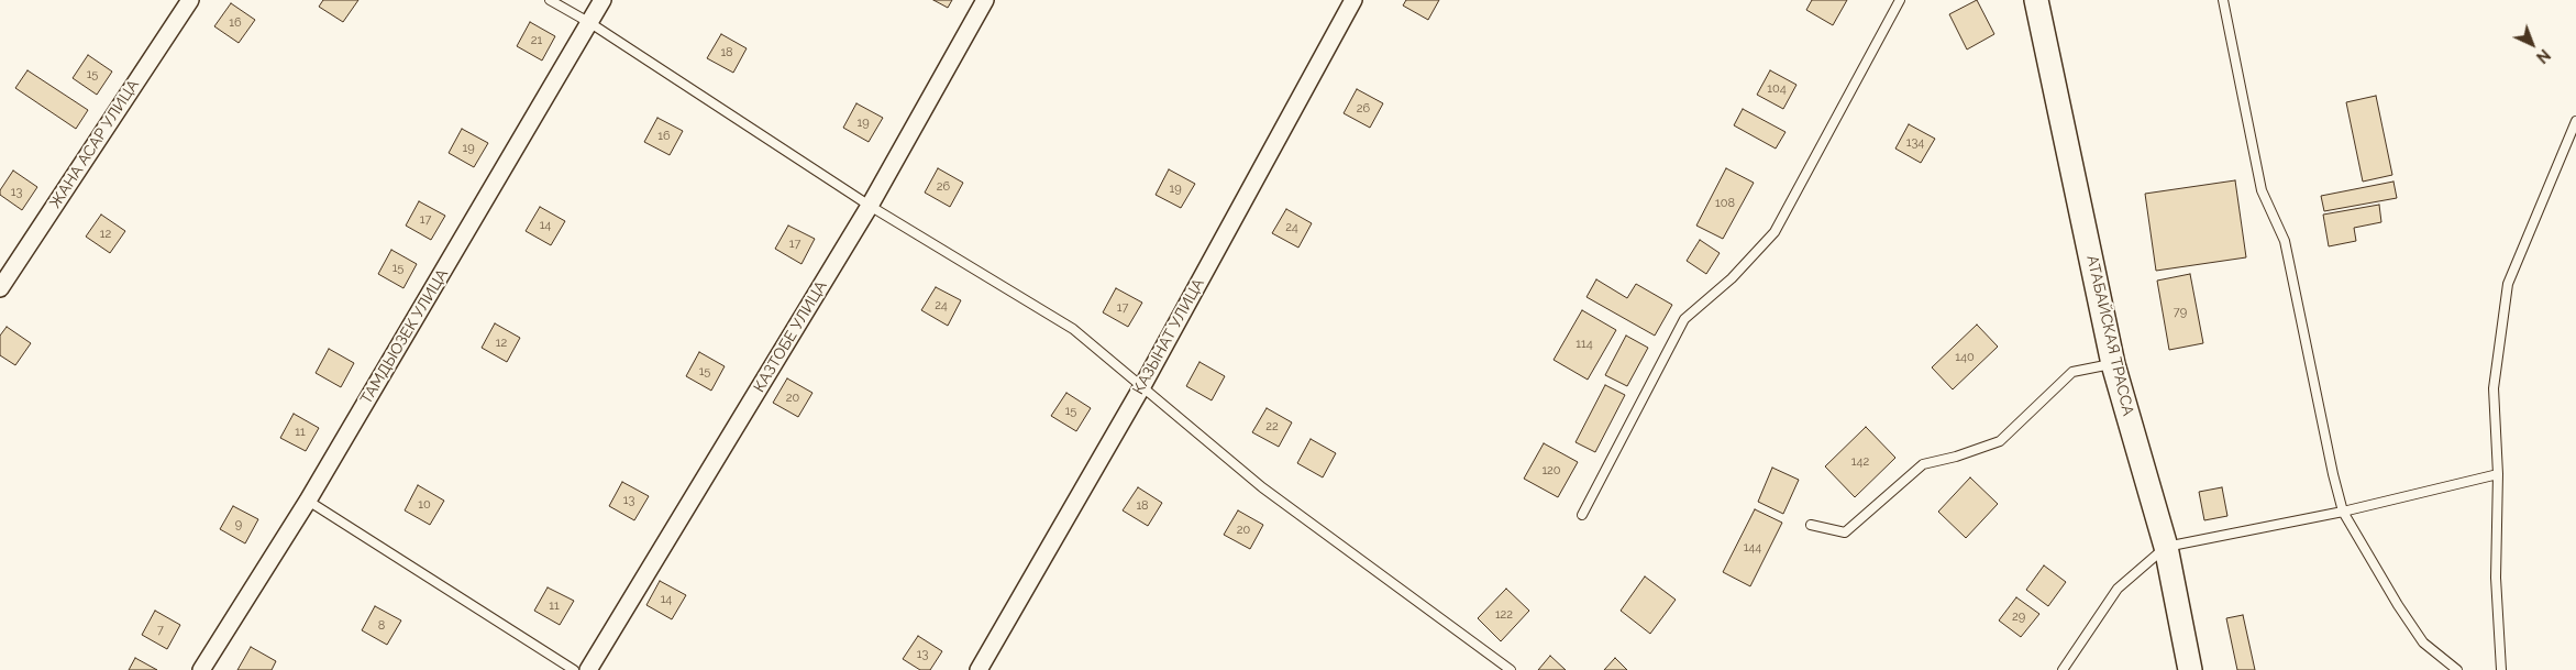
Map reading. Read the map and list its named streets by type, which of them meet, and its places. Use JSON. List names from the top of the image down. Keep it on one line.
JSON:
{"streets":{"main road":["АТАБАЙСКАЯ ТРАССА"],"street":["ЖАНА АСАР УЛИЦА","ТАМДЫОЗЕК УЛИЦА","КАЗТОБЕ УЛИЦА","КАЗЫНАТ УЛИЦА"]},"house_numbers":["16","21","18","15","104","26","19","16","134","19","26","19","13","108","17","14","24","12","17","15","24","17","79","12","114","140","15","20","15","22","11","142","120","13","10","18","9","20","144","14","11","122","29","8","7","13"],"north":"bottom right"}
